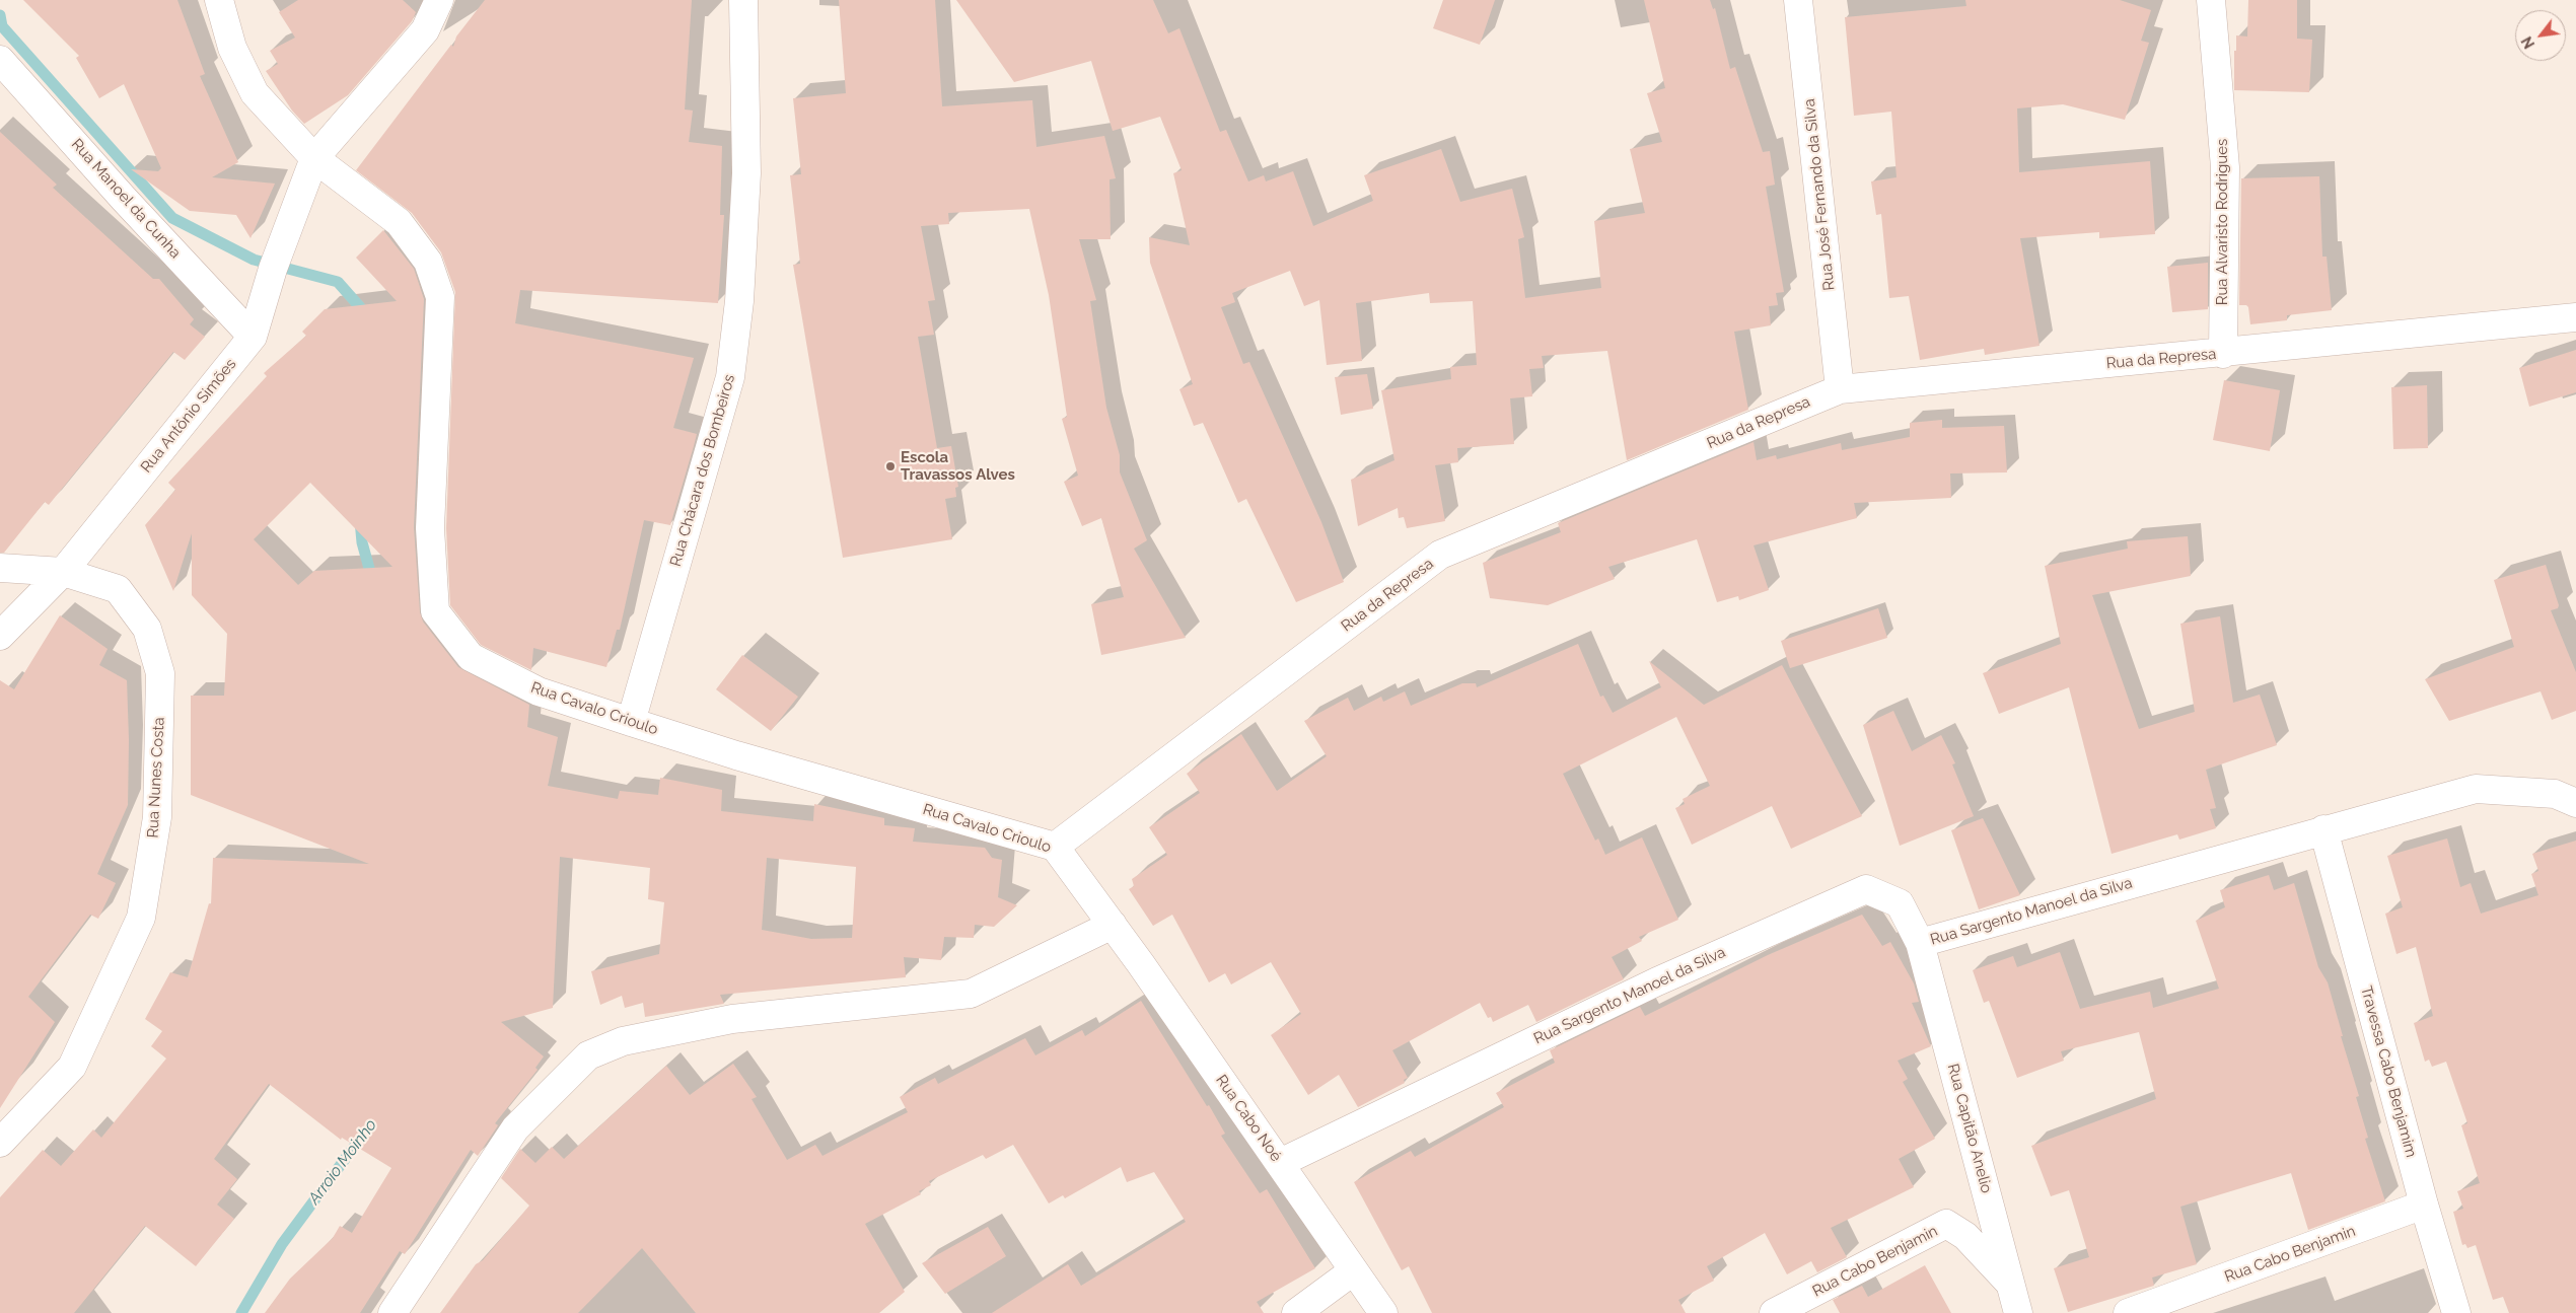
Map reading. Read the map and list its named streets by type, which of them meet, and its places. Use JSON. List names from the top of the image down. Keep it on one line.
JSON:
{"streets":{"street":["Rua José Fernando da Silva","Rua Manoel da Cunha","Rua Alvaristo Rodrigues","Rua da Represa","Rua Antônio Simões","Rua Chácara dos Bombeiros","Rua Cavalo Crioulo","Rua Nunes Costa","Rua Sargento Manoel da Silva","Travessa Cabo Benjamim","Rua Cabo Noé","Rua Capitão Anelio","Rua Cabo Benjamin"]},"crossings":[["Rua José Fernando da Silva","Rua da Represa"],["Rua Manoel da Cunha","Rua Antônio Simões"],["Rua Alvaristo Rodrigues","Rua da Represa"],["Rua da Represa","Rua Cavalo Crioulo"],["Rua Antônio Simões","Rua Cavalo Crioulo"],["Rua Antônio Simões","Rua Nunes Costa"],["Rua Chácara dos Bombeiros","Rua Cavalo Crioulo"],["Rua Cavalo Crioulo","Rua Cabo Noé"],["Rua Sargento Manoel da Silva","Travessa Cabo Benjamim"],["Rua Sargento Manoel da Silva","Rua Cabo Noé"],["Rua Sargento Manoel da Silva","Rua Capitão Anelio"],["Travessa Cabo Benjamim","Rua Cabo Benjamin"],["Rua Capitão Anelio","Rua Cabo Benjamin"]],"water":["Arroio Moinho"],"places":["Escola Travassos Alves"],"north":"bottom left"}
